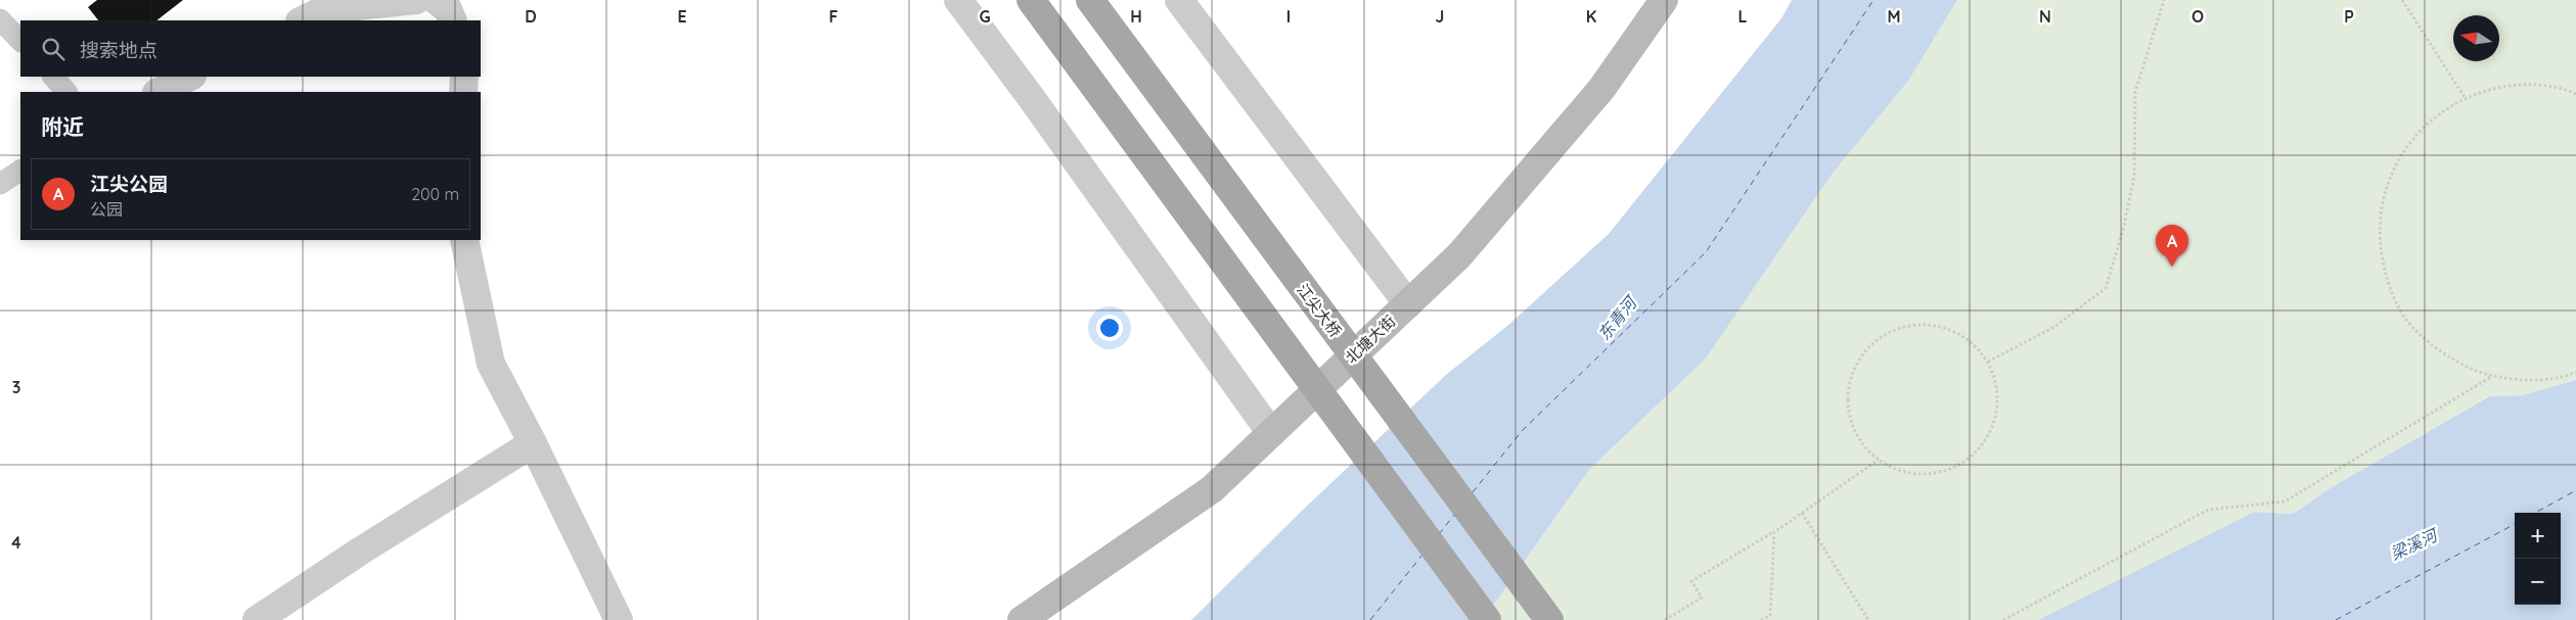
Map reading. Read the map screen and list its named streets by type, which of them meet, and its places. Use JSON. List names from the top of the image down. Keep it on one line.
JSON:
{"streets":{"main road":["江尖大桥","北塘大街"]},"water":["东青河","梁溪河"],"north":"left","page":{"search":"搜索地点","heading":"附近","list":[{"mark":"A","name":"江尖公园","note":"公园","value":"200 m"}],"pins":"A","map_buttons":["+","−"]},"grid":{"columns":["D","E","F","G","H","I","J","K","L","M","N","O","P"],"rows":["3","4"]}}
